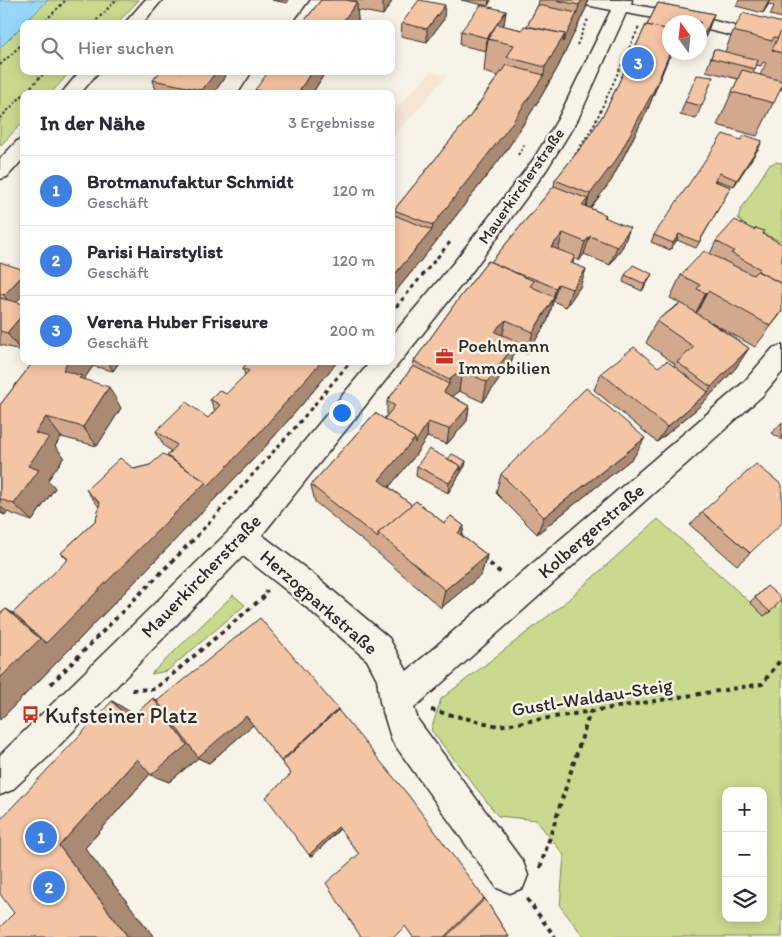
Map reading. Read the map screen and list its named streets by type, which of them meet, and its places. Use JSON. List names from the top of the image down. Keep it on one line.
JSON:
{"streets":{"street":["Mauerkircherstraße","Kolbergerstraße","Herzogparkstraße"],"path":["Gustl-Waldau-Steig"]},"crossings":[["Mauerkircherstraße","Herzogparkstraße"],["Kolbergerstraße","Herzogparkstraße"],["Kolbergerstraße","Gustl-Waldau-Steig"],["Herzogparkstraße","Gustl-Waldau-Steig"]],"places":{"office":["Poehlmann Immobilien"],"bus stop":["Kufsteiner Platz"]},"north":"top","page":{"search":"Hier suchen","pins":["3","1","2"],"heading":["In der Nähe","3 Ergebnisse"],"list":[{"mark":"1","name":"Brotmanufaktur Schmidt","note":"Geschäft","value":"120 m"},{"mark":"2","name":"Parisi Hairstylist","note":"Geschäft","value":"120 m"},{"mark":"3","name":"Verena Huber Friseure","note":"Geschäft","value":"200 m"}],"map_buttons":["+","−"]}}
